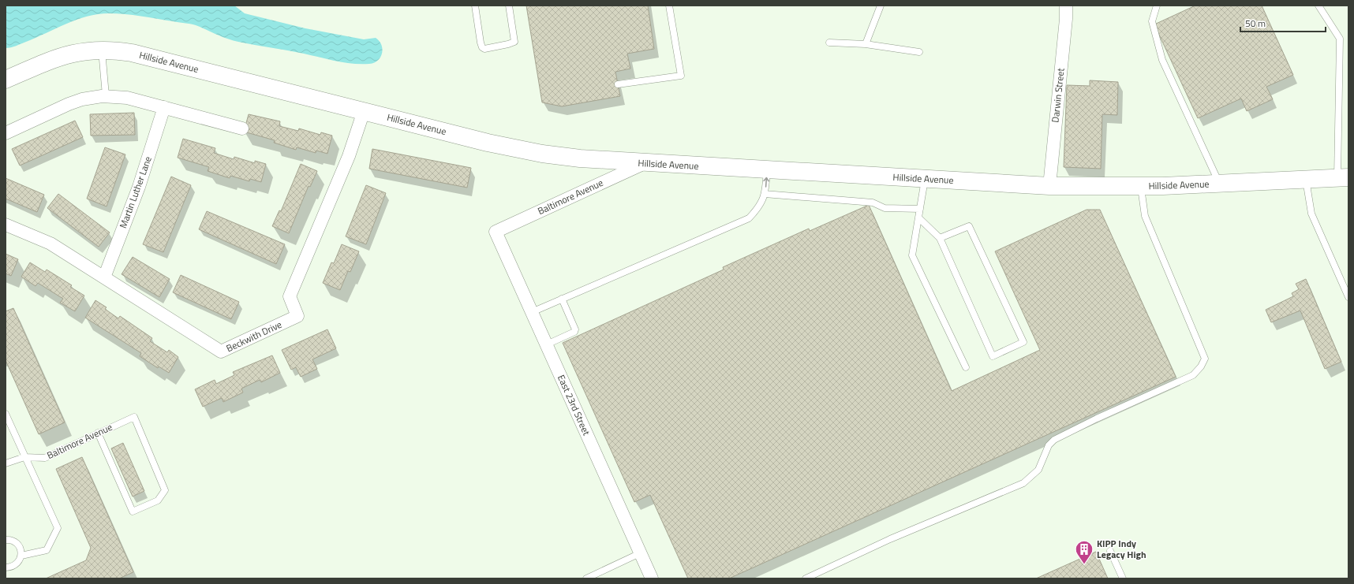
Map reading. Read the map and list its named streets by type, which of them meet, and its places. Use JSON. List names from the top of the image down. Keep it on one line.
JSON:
{"streets":{"street":["Hillside Avenue","Darwin Street","Martin Luther Lane","Baltimore Avenue","Beckwith Drive","East 23rd Street"]},"crossings":[["Hillside Avenue","Darwin Street"],["Hillside Avenue","Baltimore Avenue"],["Hillside Avenue","Beckwith Drive"],["Martin Luther Lane","Beckwith Drive"],["Baltimore Avenue","East 23rd Street"]],"places":{"building":["KIPP Indy Legacy High"]},"scale_bar":"50 m"}
